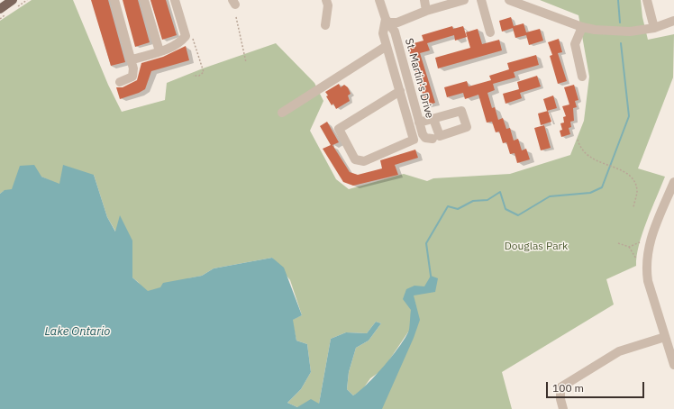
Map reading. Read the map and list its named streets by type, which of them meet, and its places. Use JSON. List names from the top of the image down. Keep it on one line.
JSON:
{"streets":{"street":["St. Martin's Drive"]},"water":["Lake Ontario"],"parks":["Douglas Park"],"scale_bar":"100 m"}
